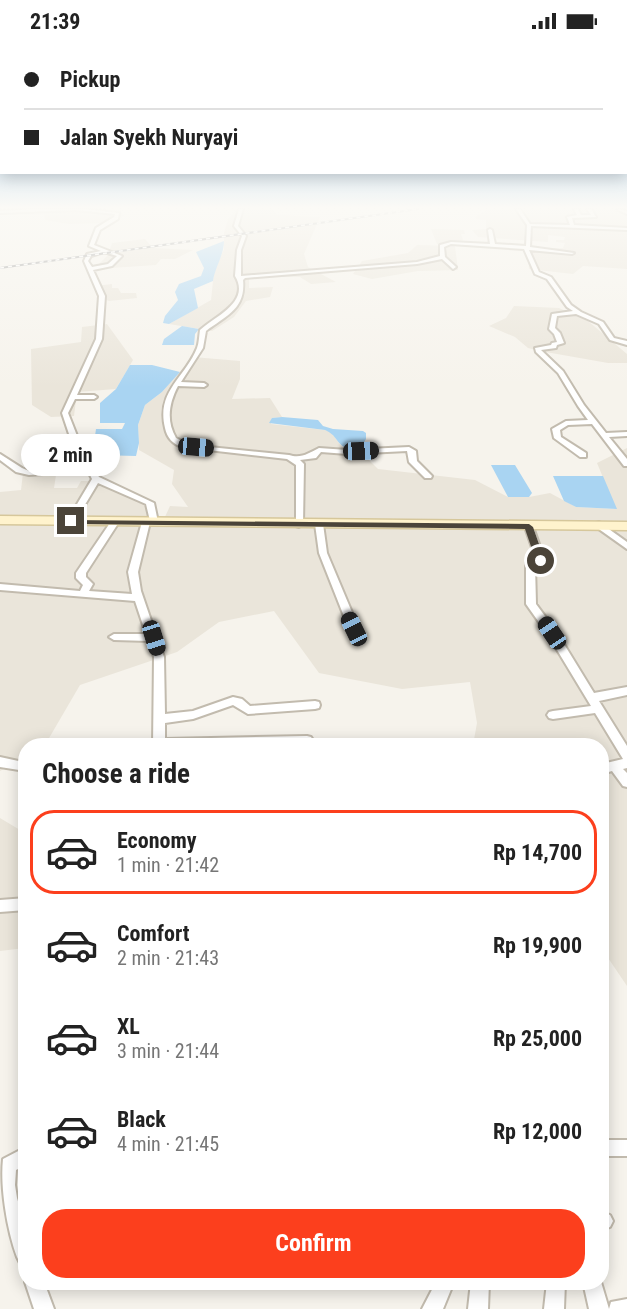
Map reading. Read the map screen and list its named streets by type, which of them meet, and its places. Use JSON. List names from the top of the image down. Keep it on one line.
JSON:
{"page":{"status":"21:39","banner":["Pickup","Jalan Syekh Nuryayi"],"bubble":"2 min","heading":"Choose a ride","list":[{"name":"Economy","note":"1 min · 21:42","value":"Rp 14,700"},{"name":"Comfort","note":"2 min · 21:43","value":"Rp 19,900"},{"name":"XL","note":"3 min · 21:44","value":"Rp 25,000"},{"name":"Black","note":"4 min · 21:45","value":"Rp 12,000"}],"buttons":"Confirm"}}
